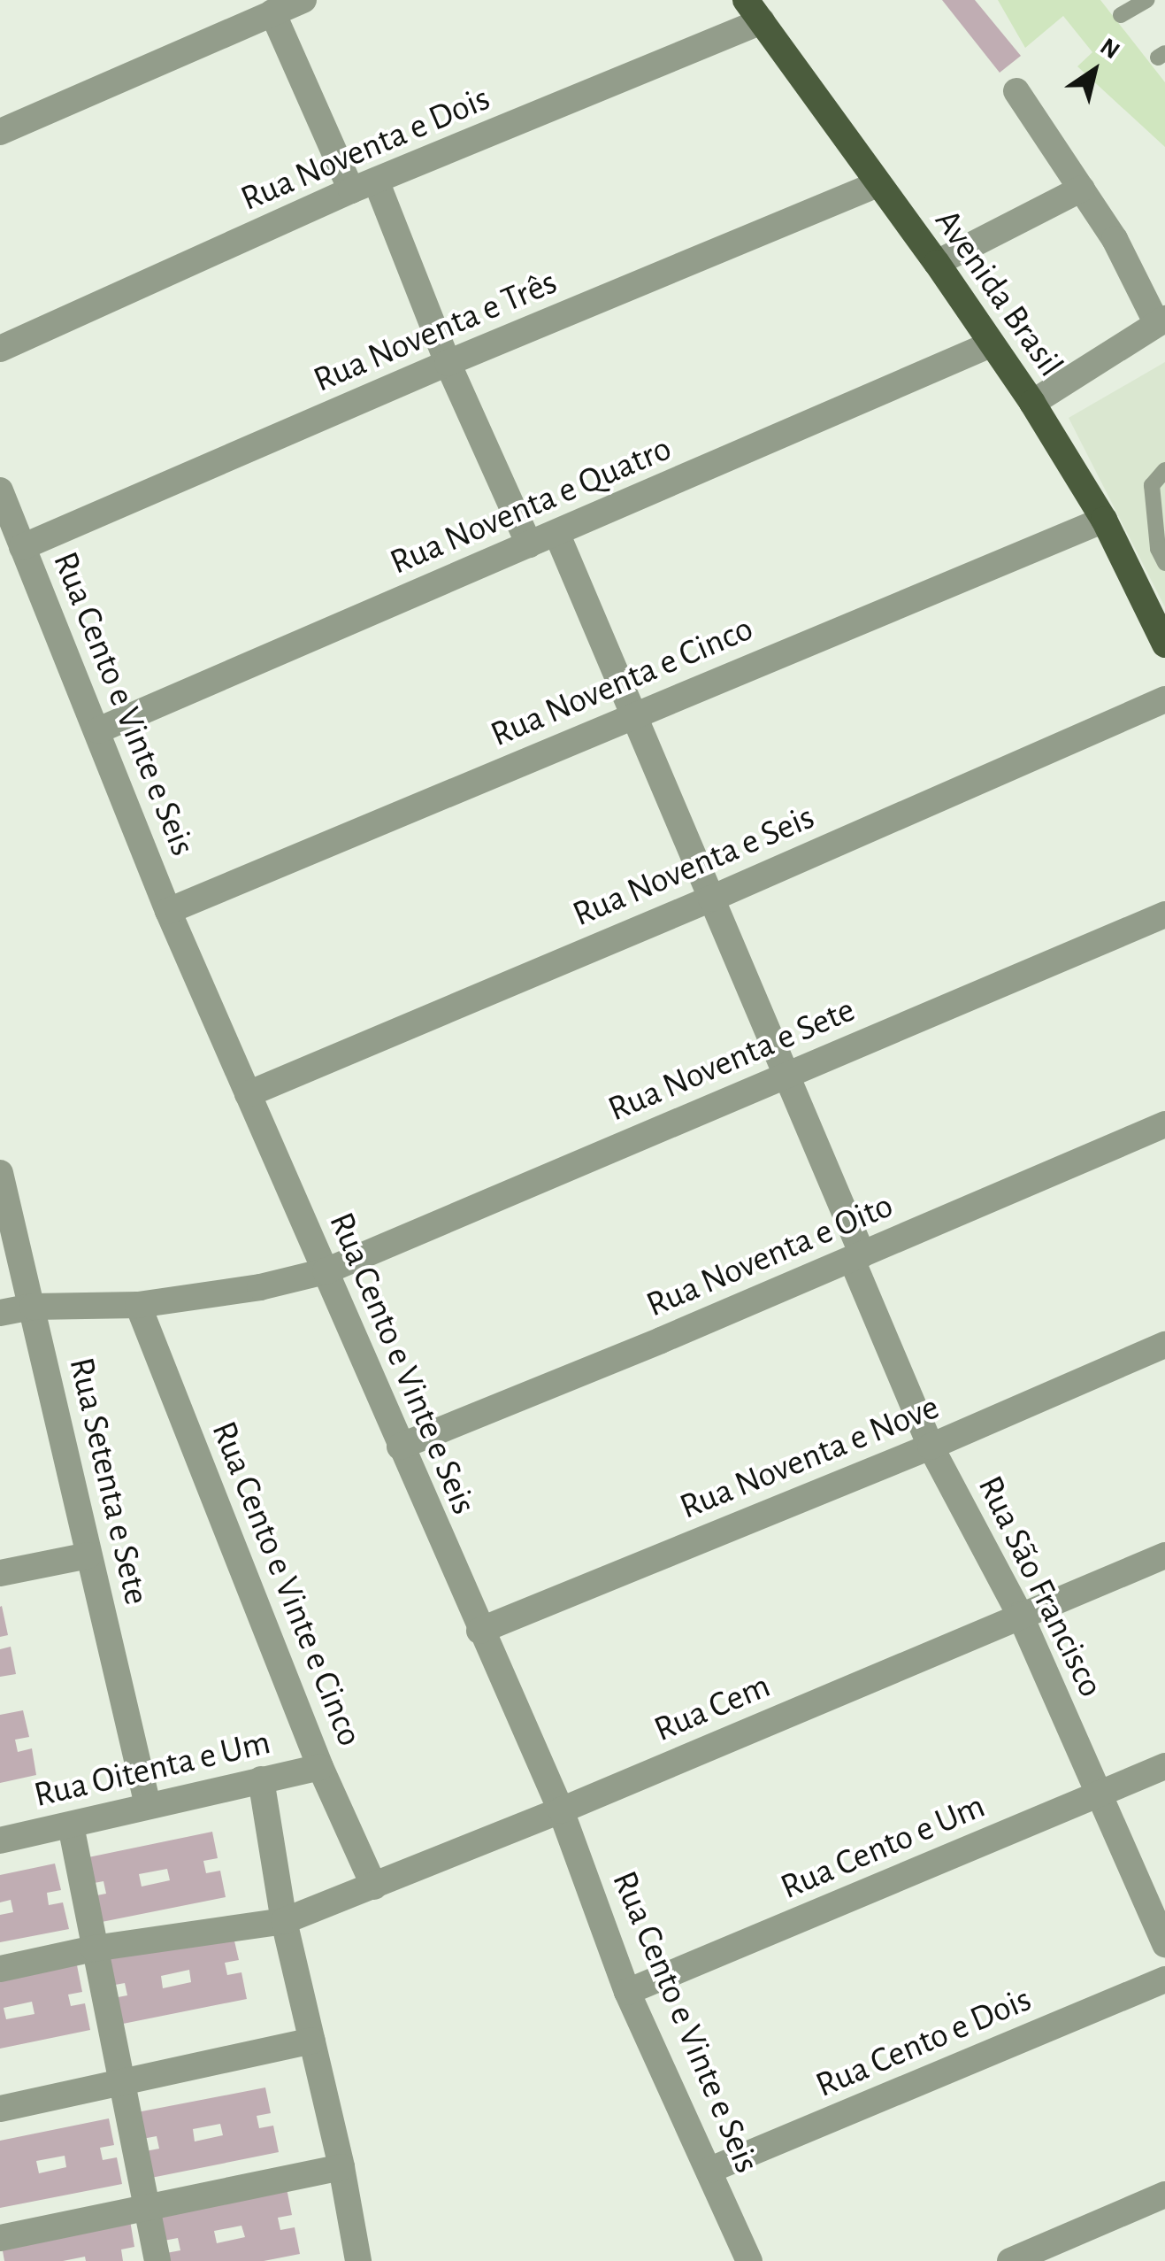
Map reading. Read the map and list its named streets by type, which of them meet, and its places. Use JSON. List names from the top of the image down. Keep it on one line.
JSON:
{"streets":{"main road":["Avenida Brasil"],"street":["Rua Noventa e Dois","Rua Noventa e Três","Rua Noventa e Quatro","Rua Noventa e Cinco","Rua Cento e Vinte e Seis","Rua Noventa e Seis","Rua Noventa e Sete","Rua Noventa e Oito","Rua Noventa e Nove","Rua Setenta e Sete","Rua Cento e Vinte e Cinco","Rua São Francisco","Rua Cem","Rua Oitenta e Um","Rua Cento e Um","Rua Cento e Dois"]},"crossings":[["Rua Noventa e Dois","Avenida Brasil"],["Avenida Brasil","Rua Noventa e Três"],["Avenida Brasil","Rua Noventa e Quatro"],["Avenida Brasil","Rua Noventa e Cinco"],["Rua Noventa e Três","Rua Cento e Vinte e Seis"],["Rua Noventa e Quatro","Rua Cento e Vinte e Seis"],["Rua Noventa e Quatro","Rua São Francisco"],["Rua Noventa e Cinco","Rua Cento e Vinte e Seis"],["Rua Noventa e Cinco","Rua São Francisco"],["Rua Cento e Vinte e Seis","Rua Noventa e Seis"],["Rua Cento e Vinte e Seis","Rua Noventa e Sete"],["Rua Cento e Vinte e Seis","Rua Noventa e Oito"],["Rua Cento e Vinte e Seis","Rua Noventa e Nove"],["Rua Cento e Vinte e Seis","Rua Cem"],["Rua Cento e Vinte e Seis","Rua Cento e Um"],["Rua Cento e Vinte e Seis","Rua Cento e Dois"],["Rua Noventa e Seis","Rua São Francisco"],["Rua Noventa e Sete","Rua Setenta e Sete"],["Rua Noventa e Sete","Rua Cento e Vinte e Cinco"],["Rua Noventa e Sete","Rua São Francisco"],["Rua Noventa e Oito","Rua São Francisco"],["Rua Noventa e Nove","Rua São Francisco"],["Rua Setenta e Sete","Rua Oitenta e Um"],["Rua Cento e Vinte e Cinco","Rua Cem"],["Rua Cento e Vinte e Cinco","Rua Oitenta e Um"],["Rua São Francisco","Rua Cem"],["Rua São Francisco","Rua Cento e Um"]],"north":"top right"}
